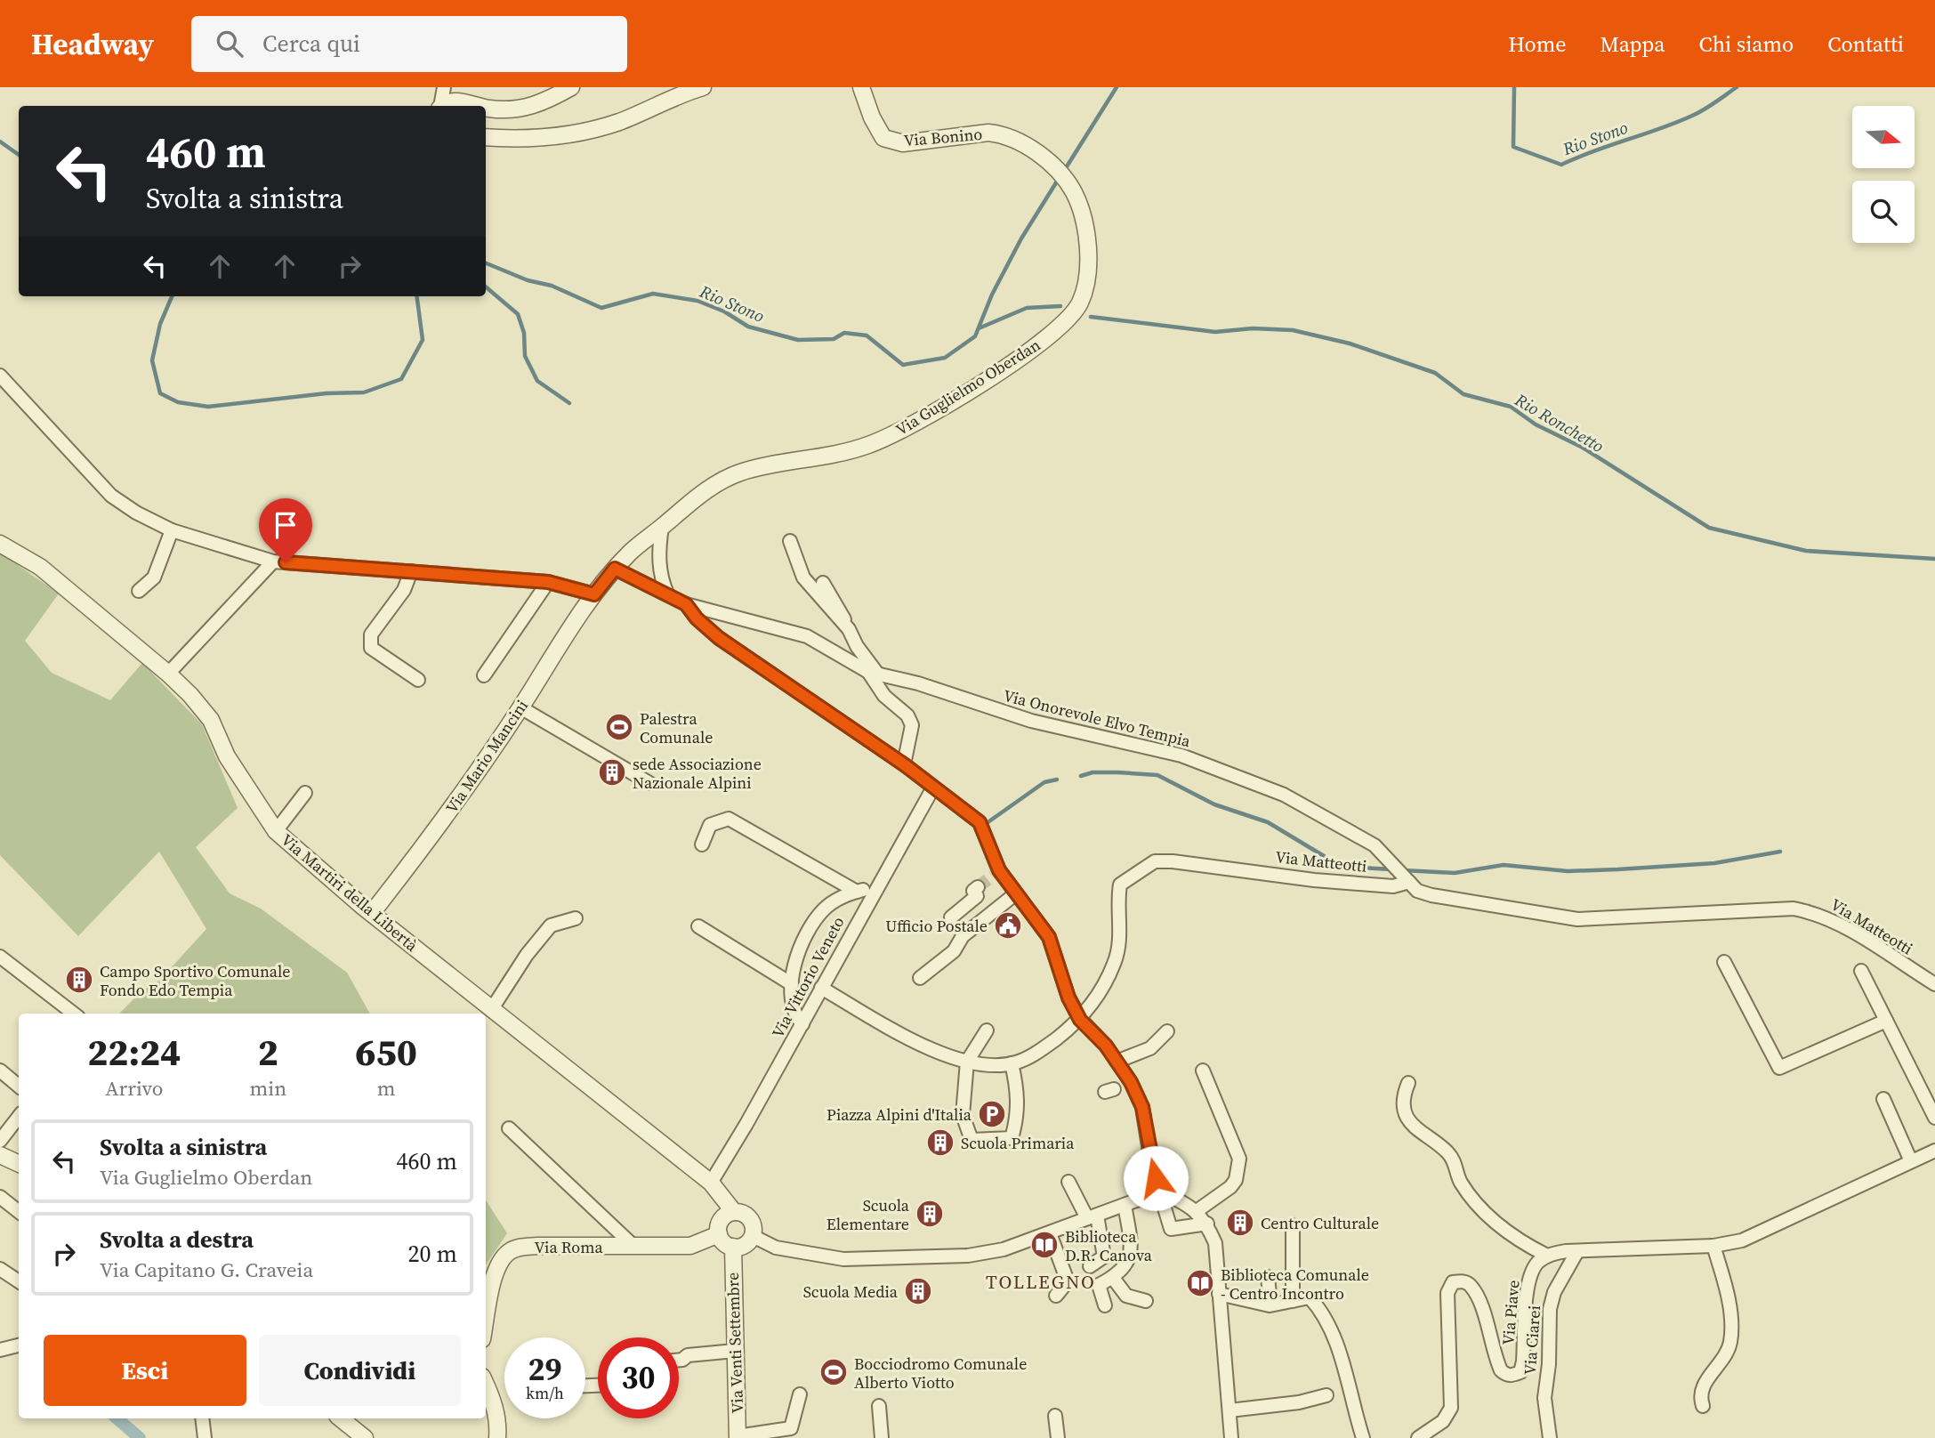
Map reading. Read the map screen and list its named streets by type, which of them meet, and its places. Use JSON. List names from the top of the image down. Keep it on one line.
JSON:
{"streets":{"street":["Via Bonino","Via Guglielmo Oberdan","Via Onorevole Elvo Tempia","Via Mario Mancini","Via Matteotti","Via Martiri della Libertà","Via Vittorio Veneto","Via Roma","Via Piave","Via Ciarei","Via Venti Settembre"]},"crossings":[["Via Bonino","Via Guglielmo Oberdan"],["Via Guglielmo Oberdan","Via Mario Mancini"],["Via Onorevole Elvo Tempia","Via Matteotti"],["Via Mario Mancini","Via Martiri della Libertà"],["Via Matteotti","Via Vittorio Veneto"],["Via Martiri della Libertà","Via Vittorio Veneto"],["Via Martiri della Libertà","Via Roma"],["Via Martiri della Libertà","Via Venti Settembre"],["Via Roma","Via Venti Settembre"]],"districts":["TOLLEGNO"],"water":["Rio Stono","Rio Ronchetto"],"places":{"sports":["Palestra Comunale","Bocciodromo Comunale Alberto Viotto"],"building":["sede Associazione Nazionale Alpini","Campo Sportivo Comunale Fondo Edo Tempia","Scuola Primaria","Scuola Elementare","Centro Culturale","Scuola Media"],"public building":["Ufficio Postale"],"parking":["Piazza Alpini d'Italia"],"library":["Biblioteca D.R. Canova","Biblioteca Comunale - Centro Incontro"]},"north":"right","page":{"header":"Headway","search":"Cerca qui","nav":["Home","Mappa","Chi siamo","Contatti"],"turn":["460 m","Svolta a sinistra"],"eta":["22:24","Arrivo","2","min","650","m"],"list":[{"name":"Svolta a sinistra","note":"Via Guglielmo Oberdan","value":"460 m"},{"name":"Svolta a destra","note":"Via Capitano G. Craveia","value":"20 m"}],"buttons":["Esci","Condividi"],"speed":"29 km/h","limit":"30"}}
